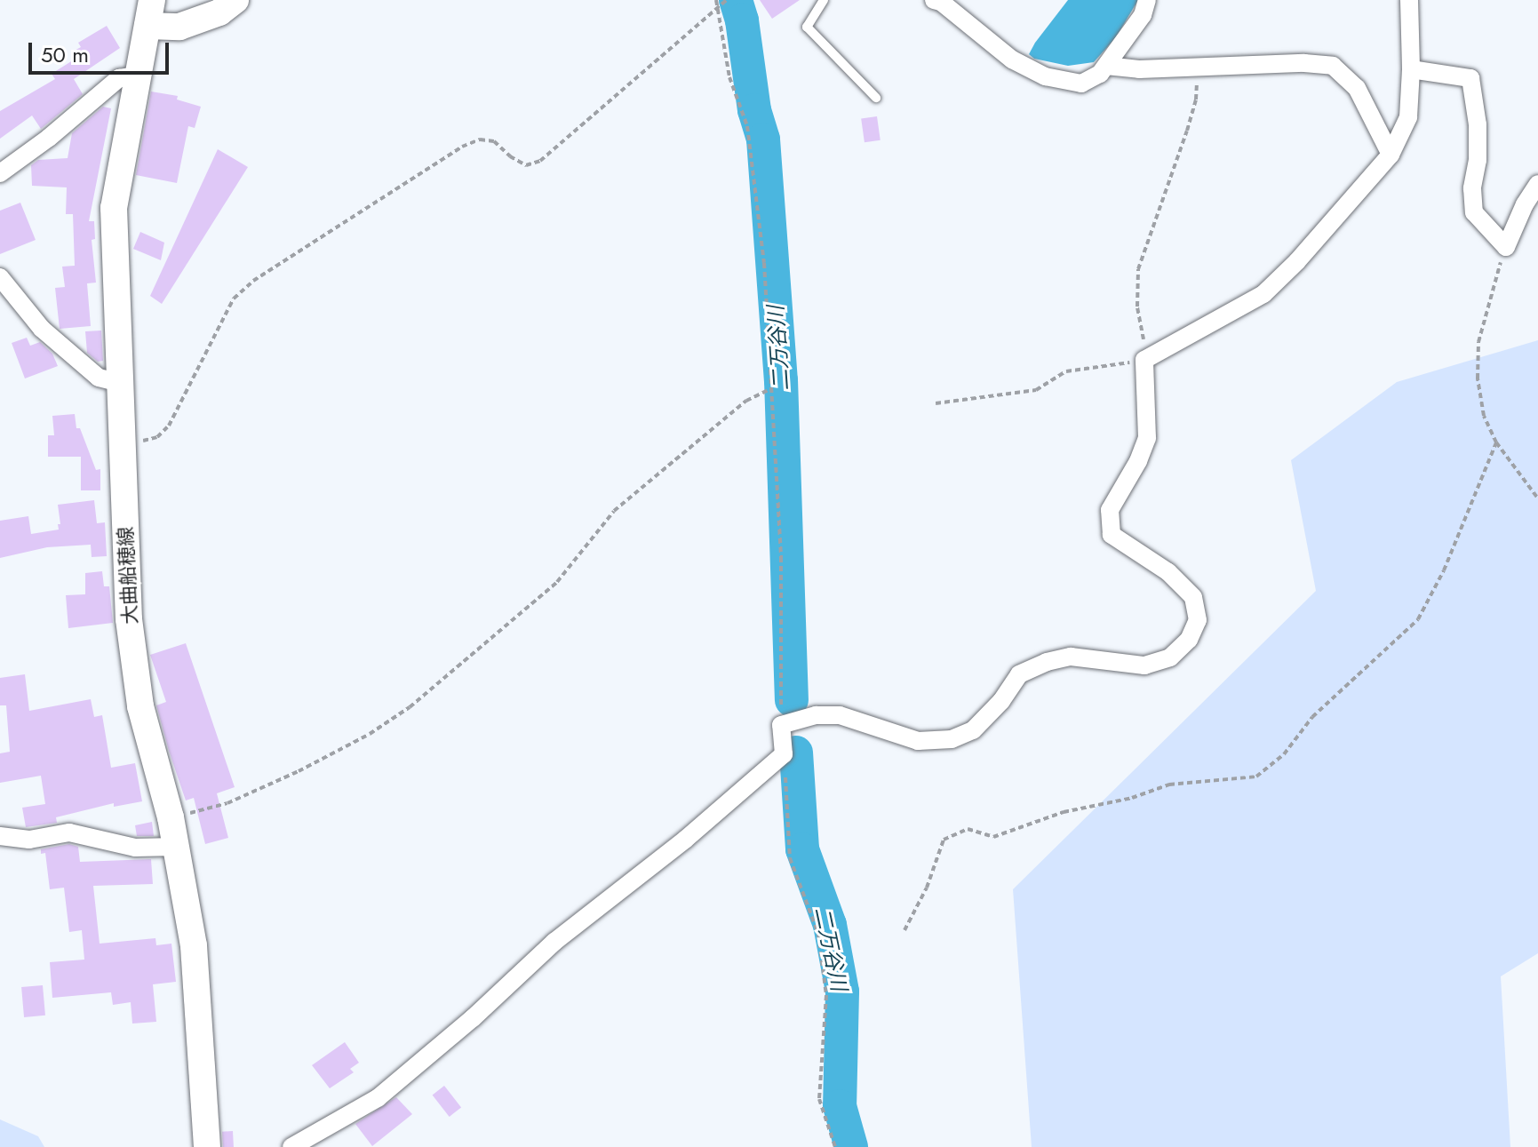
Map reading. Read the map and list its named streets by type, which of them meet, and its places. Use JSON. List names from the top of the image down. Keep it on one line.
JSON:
{"streets":{"main road":["大曲船穂線"]},"water":["二万谷川"],"scale_bar":"50 m"}
